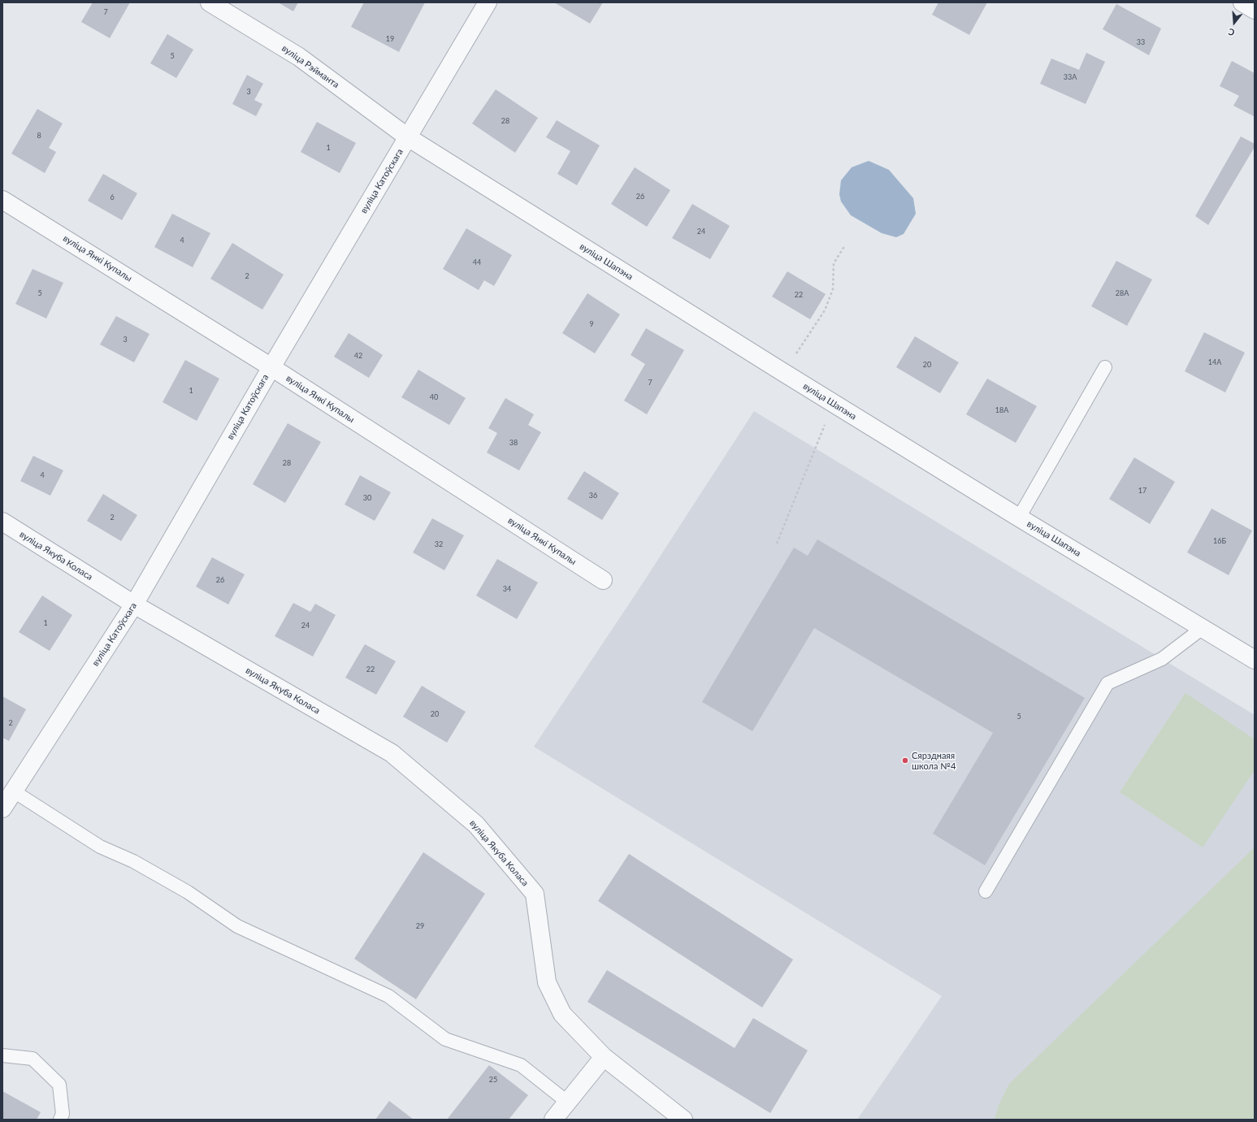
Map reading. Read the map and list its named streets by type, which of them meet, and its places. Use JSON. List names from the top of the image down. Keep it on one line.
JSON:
{"streets":{"street":["вуліца Рэйманта","вуліца Катоўскага","вуліца Янкі Купалы","вуліца Шапэна","вуліца Якуба Коласа"]},"crossings":[["вуліца Рэйманта","вуліца Катоўскага"],["вуліца Рэйманта","вуліца Шапэна"],["вуліца Катоўскага","вуліца Янкі Купалы"],["вуліца Катоўскага","вуліца Шапэна"],["вуліца Катоўскага","вуліца Якуба Коласа"]],"places":["Сярэднаяя школа №4"],"house_numbers":["7","19","33","5","33А","3","28","8","1","26","6","24","4","44","2","5","28А","22","9","3","42","14А","20","7","1","40","18А","38","28","4","17","36","30","2","16Б","32","26","34","1","24","22","20","5","2","29","25"],"north":"bottom"}
